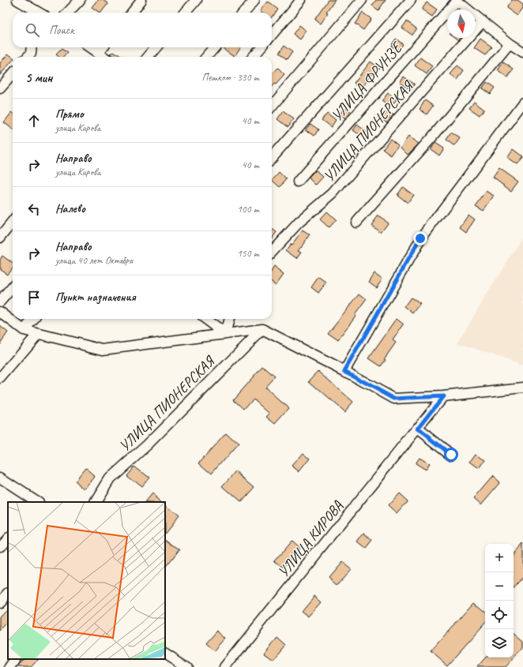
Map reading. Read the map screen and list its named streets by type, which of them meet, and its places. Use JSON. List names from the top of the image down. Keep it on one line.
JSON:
{"streets":{"street":["УЛИЦА ФРУНЗЕ","УЛИЦА ПИОНЕРСКАЯ","УЛИЦА КИРОВА"]},"north":"bottom","page":{"search":"Поиск","heading":["5 мин","Пешком · 330 m"],"list":[["Прямо","улица Кирова","40 m"],["Направо","улица Кирова","40 m"],["Налево","100 m"],["Направо","улица 40 лет Октября","150 m"],"Пункт назначения"],"map_buttons":["+","−"]}}
